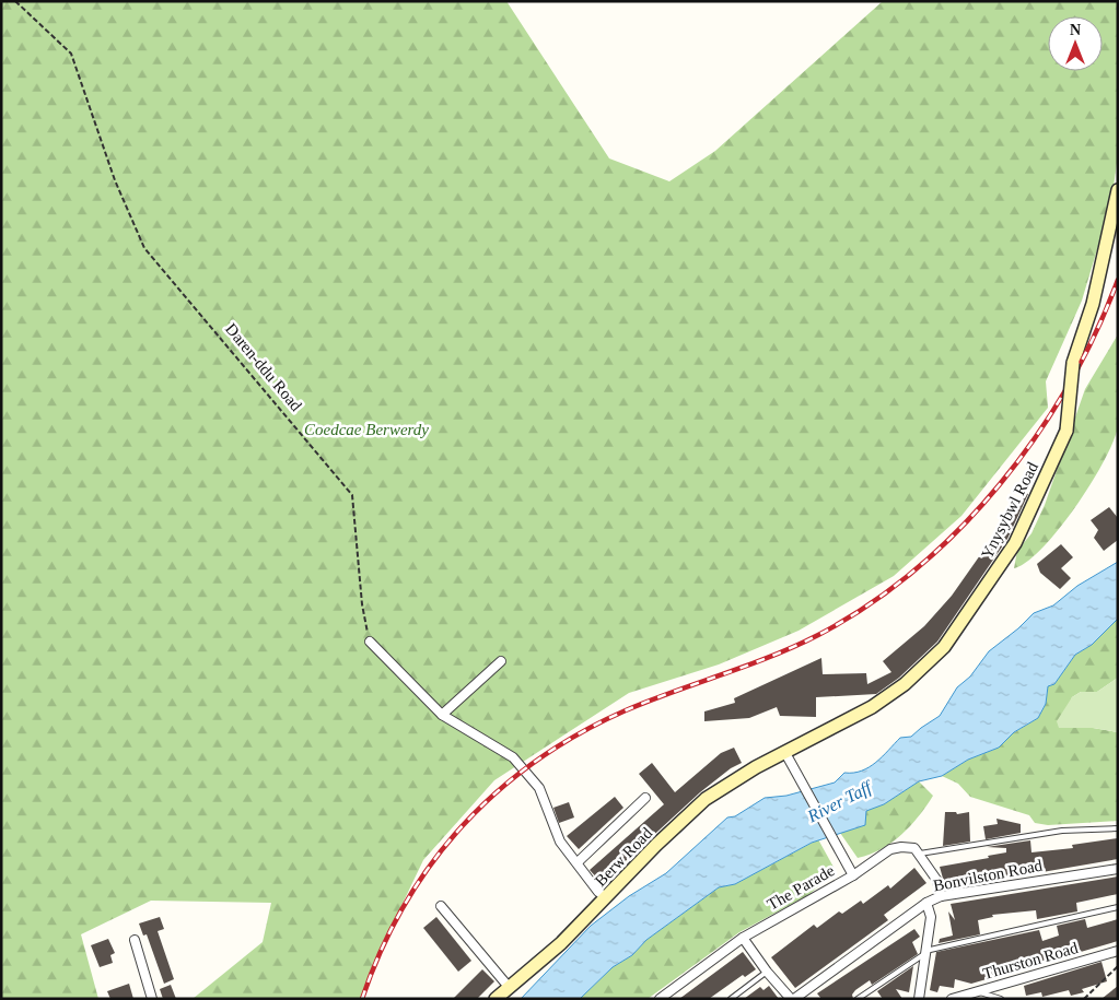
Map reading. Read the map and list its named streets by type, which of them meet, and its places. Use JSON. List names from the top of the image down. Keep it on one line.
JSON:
{"streets":{"main road":["Ynysybwl Road","Berw Road"],"street":["Bonvilston Road","The Parade","Thurston Road"],"path":["Daren-ddu Road"]},"crossings":[["Ynysybwl Road","Berw Road"]],"water":["River Taff"],"parks":["Coedcae Berwerdy"],"north":"top"}
